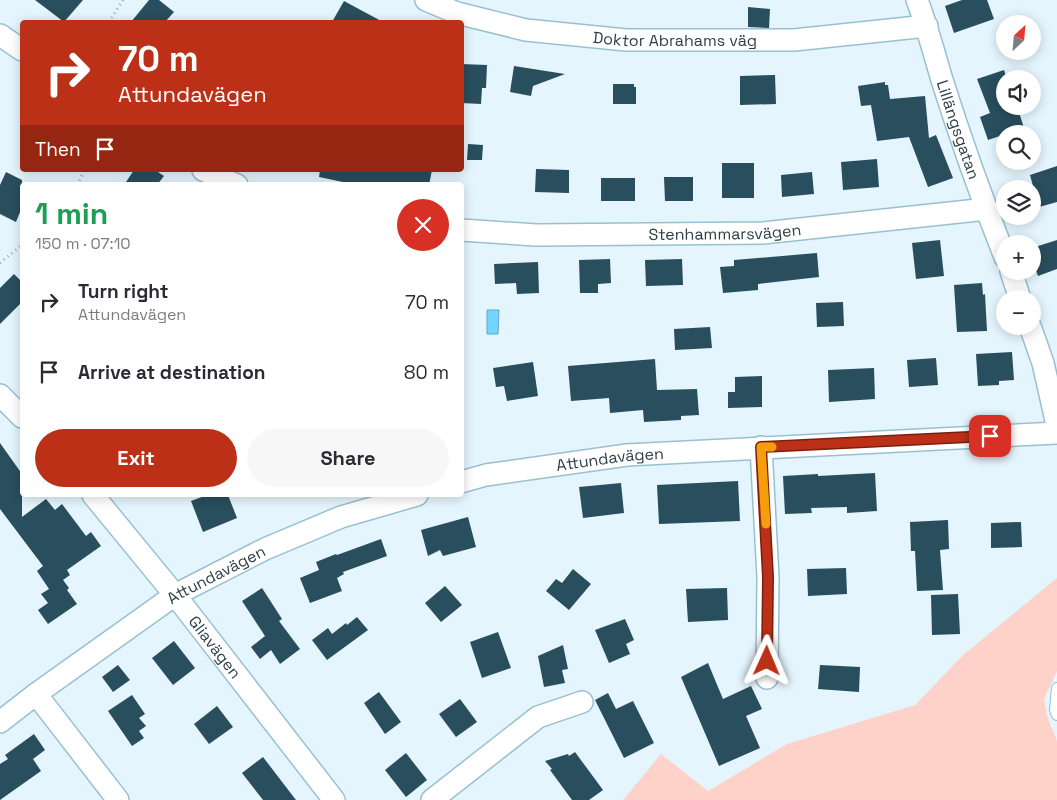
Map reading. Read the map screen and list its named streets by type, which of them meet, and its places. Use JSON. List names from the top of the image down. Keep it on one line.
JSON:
{"streets":{"street":["Doktor Abrahams väg","Lillängsgatan","Stenhammarsvägen","Attundavägen","Gliavägen"]},"crossings":[["Doktor Abrahams väg","Lillängsgatan"],["Lillängsgatan","Stenhammarsvägen"],["Attundavägen","Gliavägen"]],"north":"top right","page":{"map_buttons":["+","−"],"turn":["70 m","Attundavägen"],"then":"Then","heading":["1 min","150 m · 07:10"],"list":[{"name":"Turn right","note":"Attundavägen","value":"70 m"},{"name":"Arrive at destination","value":"80 m"}],"buttons":["Exit","Share"]}}
